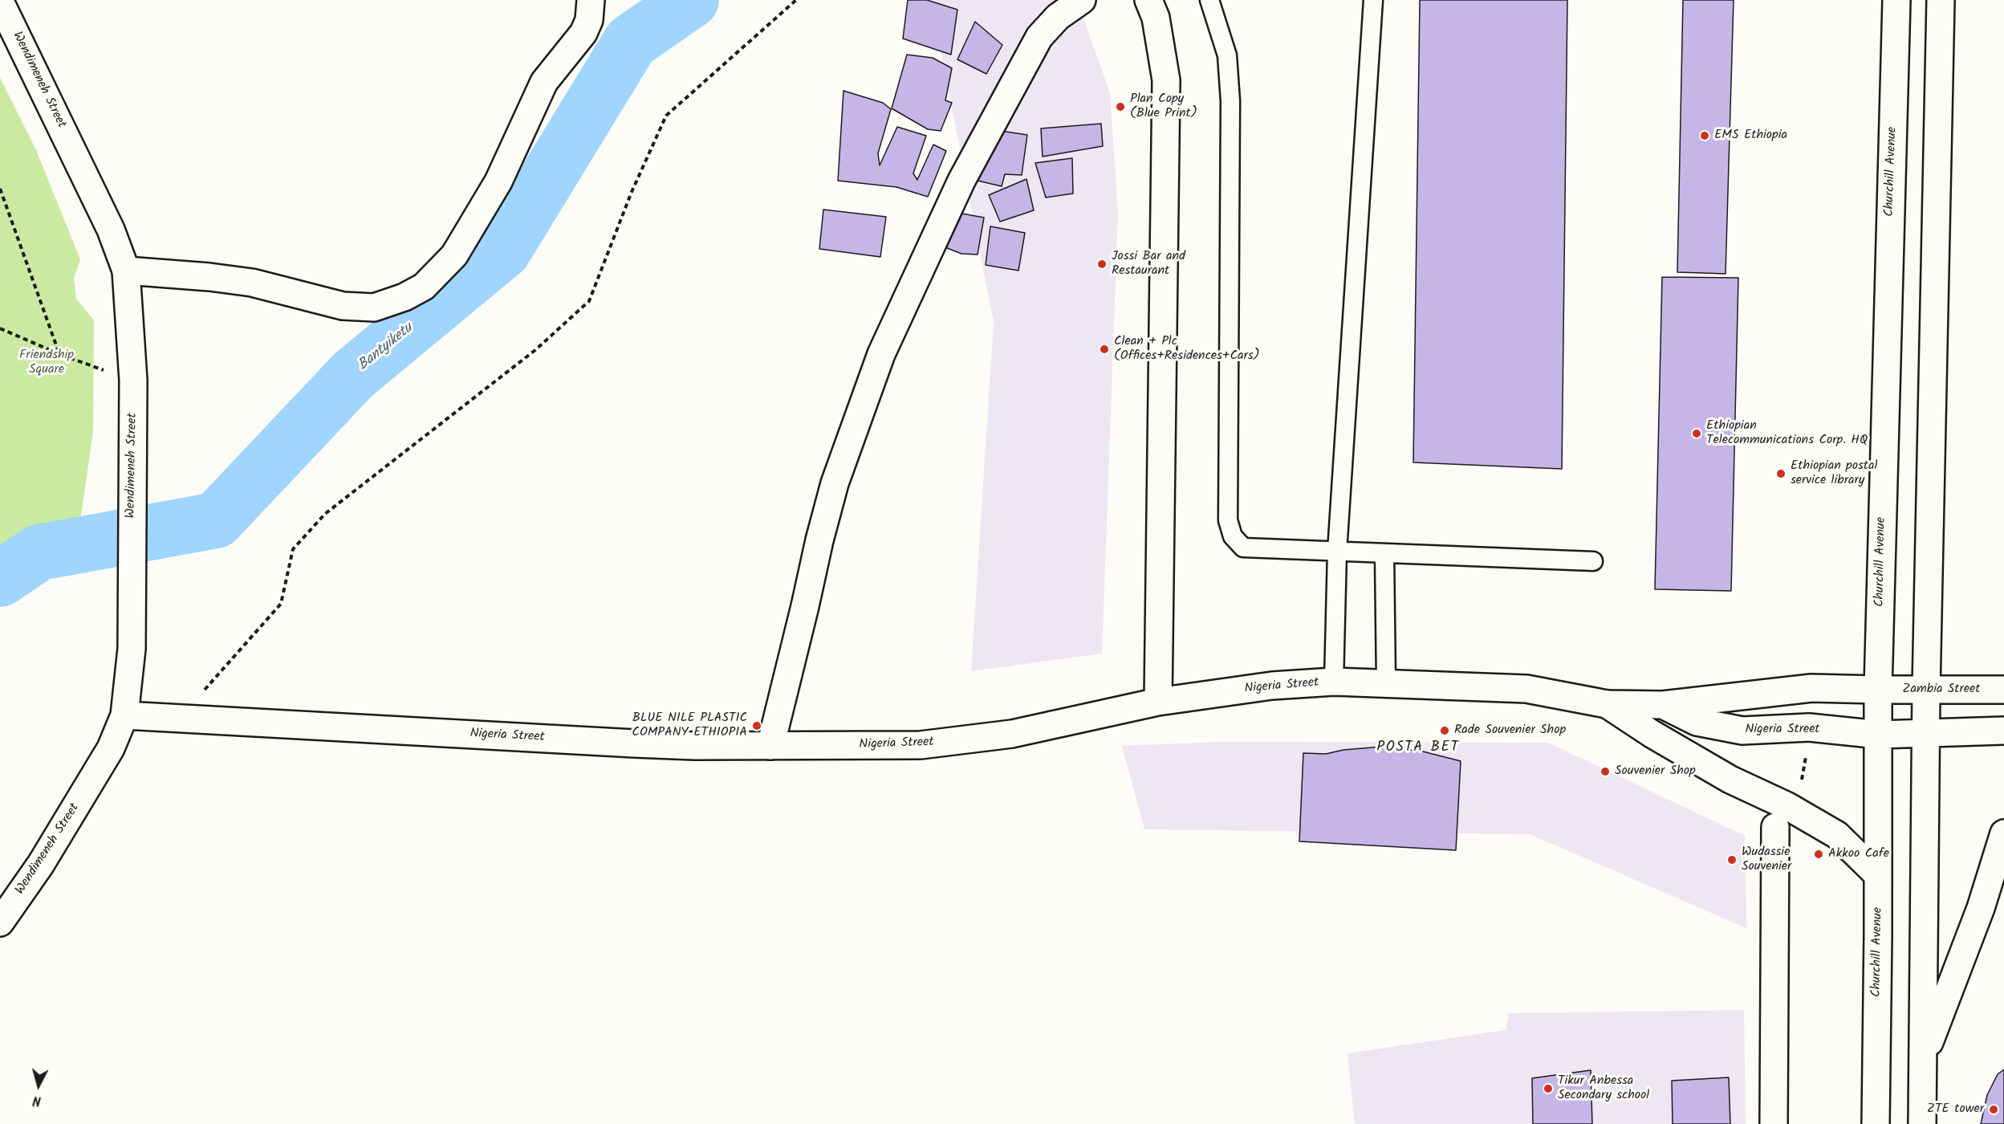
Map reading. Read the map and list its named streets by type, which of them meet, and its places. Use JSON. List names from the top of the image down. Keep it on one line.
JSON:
{"streets":{"street":["Wendimeneh Street","Churchill Avenue","Nigeria Street","Zambia Street"]},"crossings":[["Wendimeneh Street","Nigeria Street"],["Churchill Avenue","Nigeria Street"],["Churchill Avenue","Zambia Street"],["Nigeria Street","Zambia Street"]],"districts":["POSTA BET"],"water":["Bantyiketu"],"parks":["Friendship Square"],"places":["Plan Copy (Blue Print)","EMS Ethiopia","Jossi Bar and Restaurant","Clean + Plc (Offices+Residences+Cars)","Ethiopian Telecommunications Corp. HQ","Ethiopian postal service library","BLUE NILE PLASTIC COMPANY ETHIOPIA","Rade Souvenier Shop","Souvenier Shop","Akkoo Cafe","Wudassie Souvenier","Tikur Anbessa Secondary school","ZTE tower"],"north":"bottom"}
